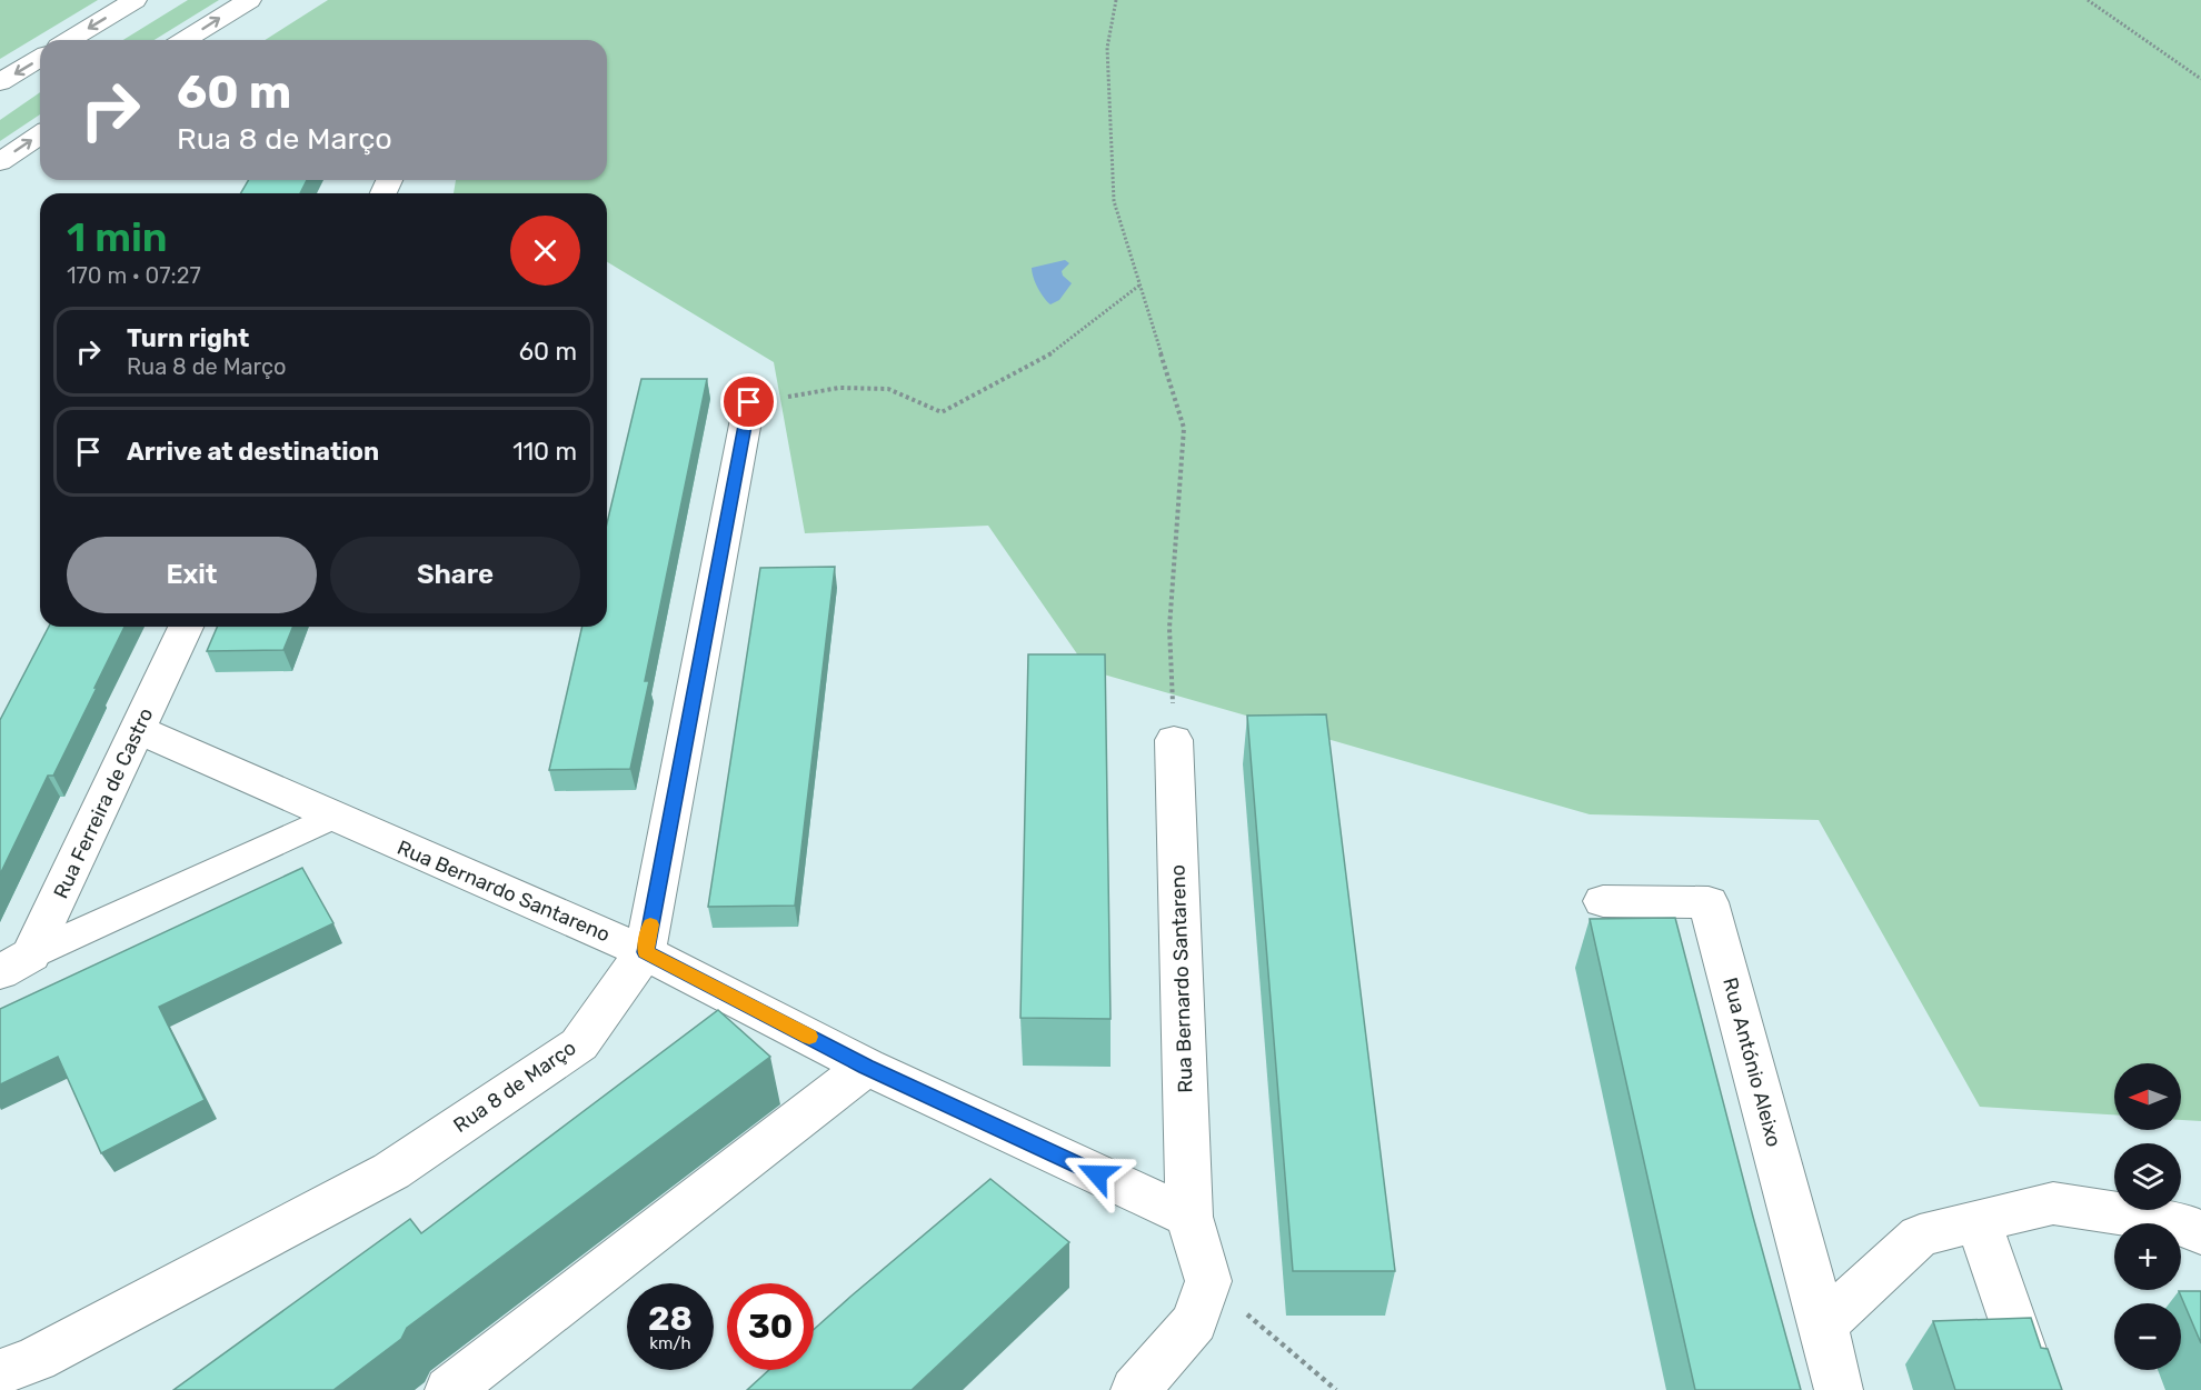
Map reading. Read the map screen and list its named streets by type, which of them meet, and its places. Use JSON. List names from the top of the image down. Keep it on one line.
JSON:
{"streets":{"main road":["Rua Ferreira de Castro","Rua Bernardo Santareno","Rua António Aleixo","Rua 8 de Março"]},"crossings":[["Rua Ferreira de Castro","Rua Bernardo Santareno"],["Rua Bernardo Santareno","Rua 8 de Março"]],"north":"left","page":{"turn":["60 m","Rua 8 de Março"],"heading":["1 min","170 m · 07:27"],"list":[{"name":"Turn right","note":"Rua 8 de Março","value":"60 m"},{"name":"Arrive at destination","value":"110 m"}],"buttons":["Exit","Share"],"map_buttons":["+","−"],"speed":"28 km/h","limit":"30"}}
